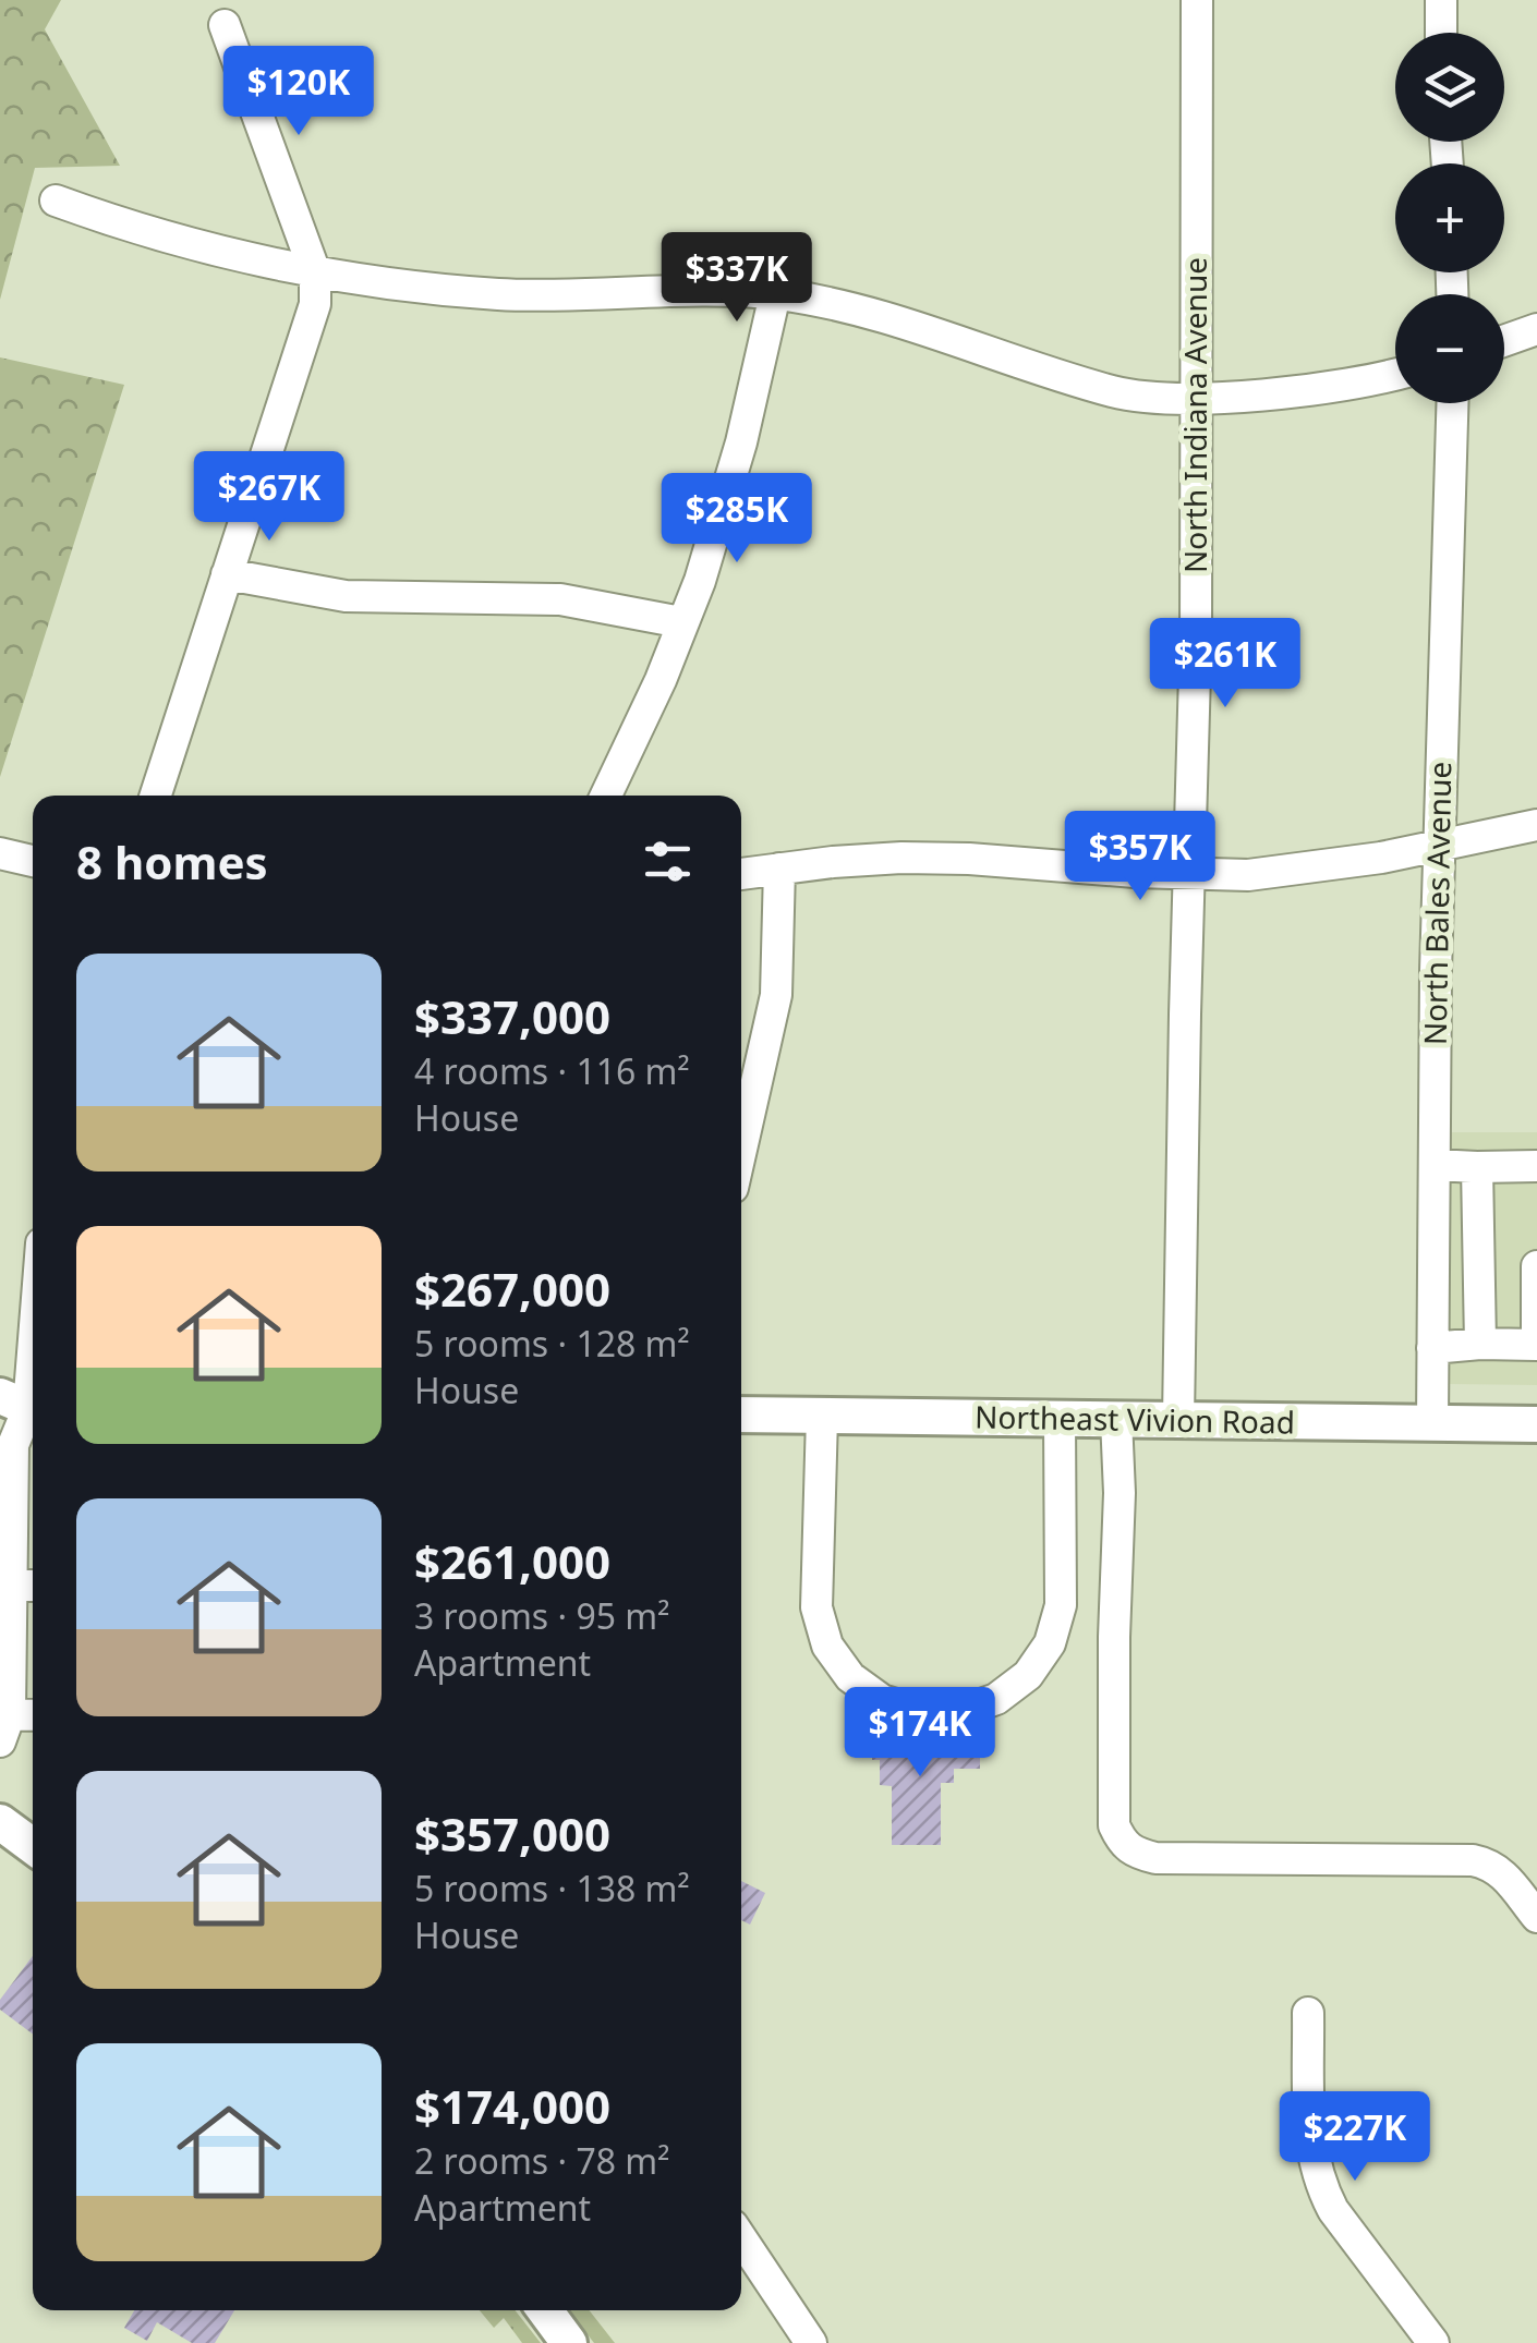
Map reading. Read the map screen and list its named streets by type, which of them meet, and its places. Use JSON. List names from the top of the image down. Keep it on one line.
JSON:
{"streets":{"main road":["Northeast Vivion Road"],"street":["North Indiana Avenue","North Bales Avenue"]},"crossings":[["North Indiana Avenue","Northeast Vivion Road"],["North Bales Avenue","Northeast Vivion Road"]],"page":{"map_buttons":["+","−"],"price":["$120K","$337K","$267K","$285K","$261K","$357K","$174K","$227K"],"heading":"8 homes","list":[{"name":"$337,000","note":"4 rooms · 116 m² · House"},{"name":"$267,000","note":"5 rooms · 128 m² · House"},{"name":"$261,000","note":"3 rooms · 95 m² · Apartment"},{"name":"$357,000","note":"5 rooms · 138 m² · House"},{"name":"$174,000","note":"2 rooms · 78 m² · Apartment"}]}}
